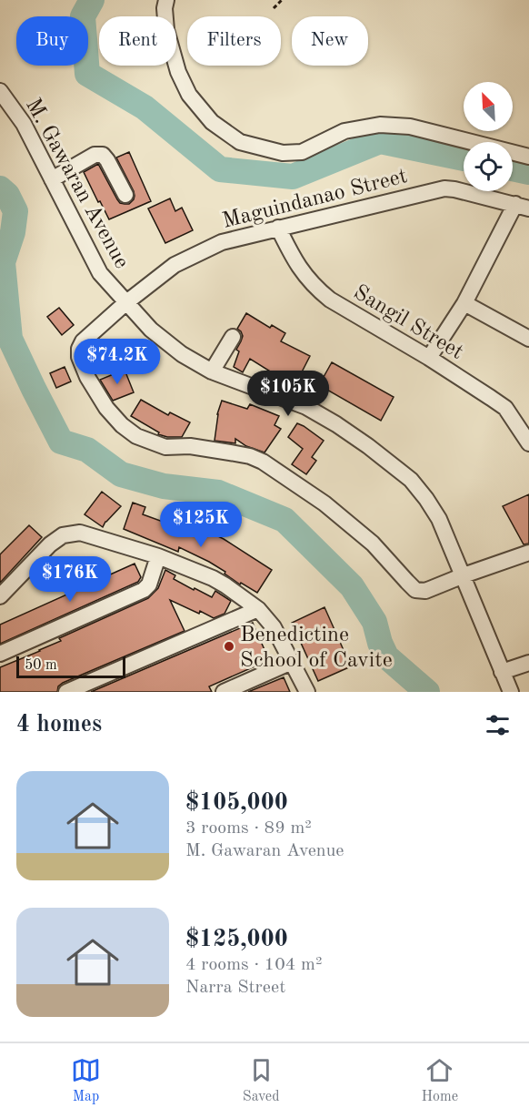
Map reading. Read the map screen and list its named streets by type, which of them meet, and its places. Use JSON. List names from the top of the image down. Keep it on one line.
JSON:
{"streets":{"street":["M. Gawaran Avenue","Maguindanao Street","Sangil Street"]},"crossings":[["M. Gawaran Avenue","Maguindanao Street"],["Maguindanao Street","Sangil Street"]],"places":["Benedictine School of Cavite"],"scale_bar":"50 m","north":"top left","page":{"chip":["Buy","Rent","Filters","New"],"price":["$74.2K","$105K","$125K","$176K"],"scale":"50 m","heading":"4 homes","list":[{"name":"$105,000","note":"3 rooms · 89 m² · M. Gawaran Avenue"},{"name":"$125,000","note":"4 rooms · 104 m² · Narra Street"}],"tabs":["Map","Saved","Home"]}}
